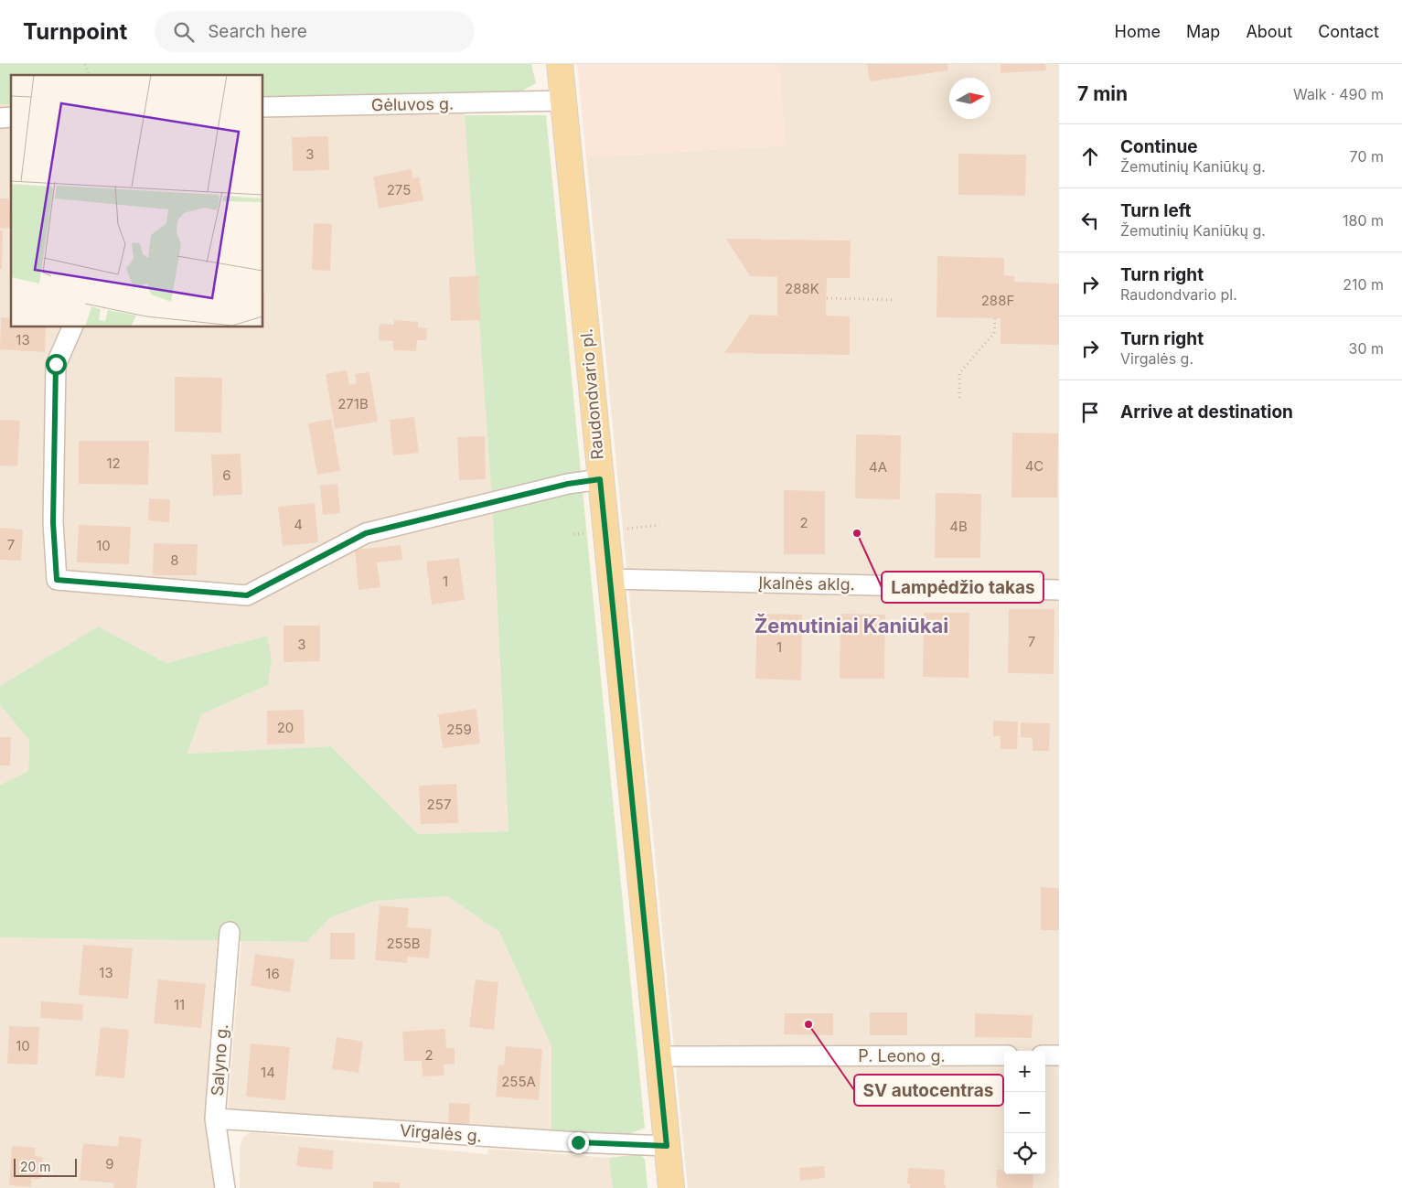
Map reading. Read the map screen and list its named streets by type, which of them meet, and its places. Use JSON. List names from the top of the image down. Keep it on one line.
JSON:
{"streets":{"main road":["Raudondvario pl."],"street":["Gėluvos g.","Įkalnės aklg.","P. Leono g.","Salyno g.","Virgalės g."]},"crossings":[["Gėluvos g.","Raudondvario pl."],["Raudondvario pl.","Įkalnės aklg."],["Raudondvario pl.","P. Leono g."],["Raudondvario pl.","Virgalės g."],["Salyno g.","Virgalės g."]],"districts":["Žemutiniai Kaniūkai"],"places":["Lampėdžio takas","SV autocentras"],"house_numbers":["3","275","288K","288F","13","271B","12","4C","4A","6","2","4","4B","7","10","8","1","7","3","1","20","259","257","255B","13","16","11","10","2","14","255A","9"],"scale_bar":"20 m","north":"right","page":{"header":"Turnpoint","search":"Search here","nav":["Home","Map","About","Contact"],"heading":["7 min","Walk · 490 m"],"list":[["Continue","Žemutinių Kaniūkų g.","70 m"],["Turn left","Žemutinių Kaniūkų g.","180 m"],["Turn right","Raudondvario pl.","210 m"],["Turn right","Virgalės g.","30 m"],"Arrive at destination"],"map_buttons":["+","−"],"scale":"20 m"}}
